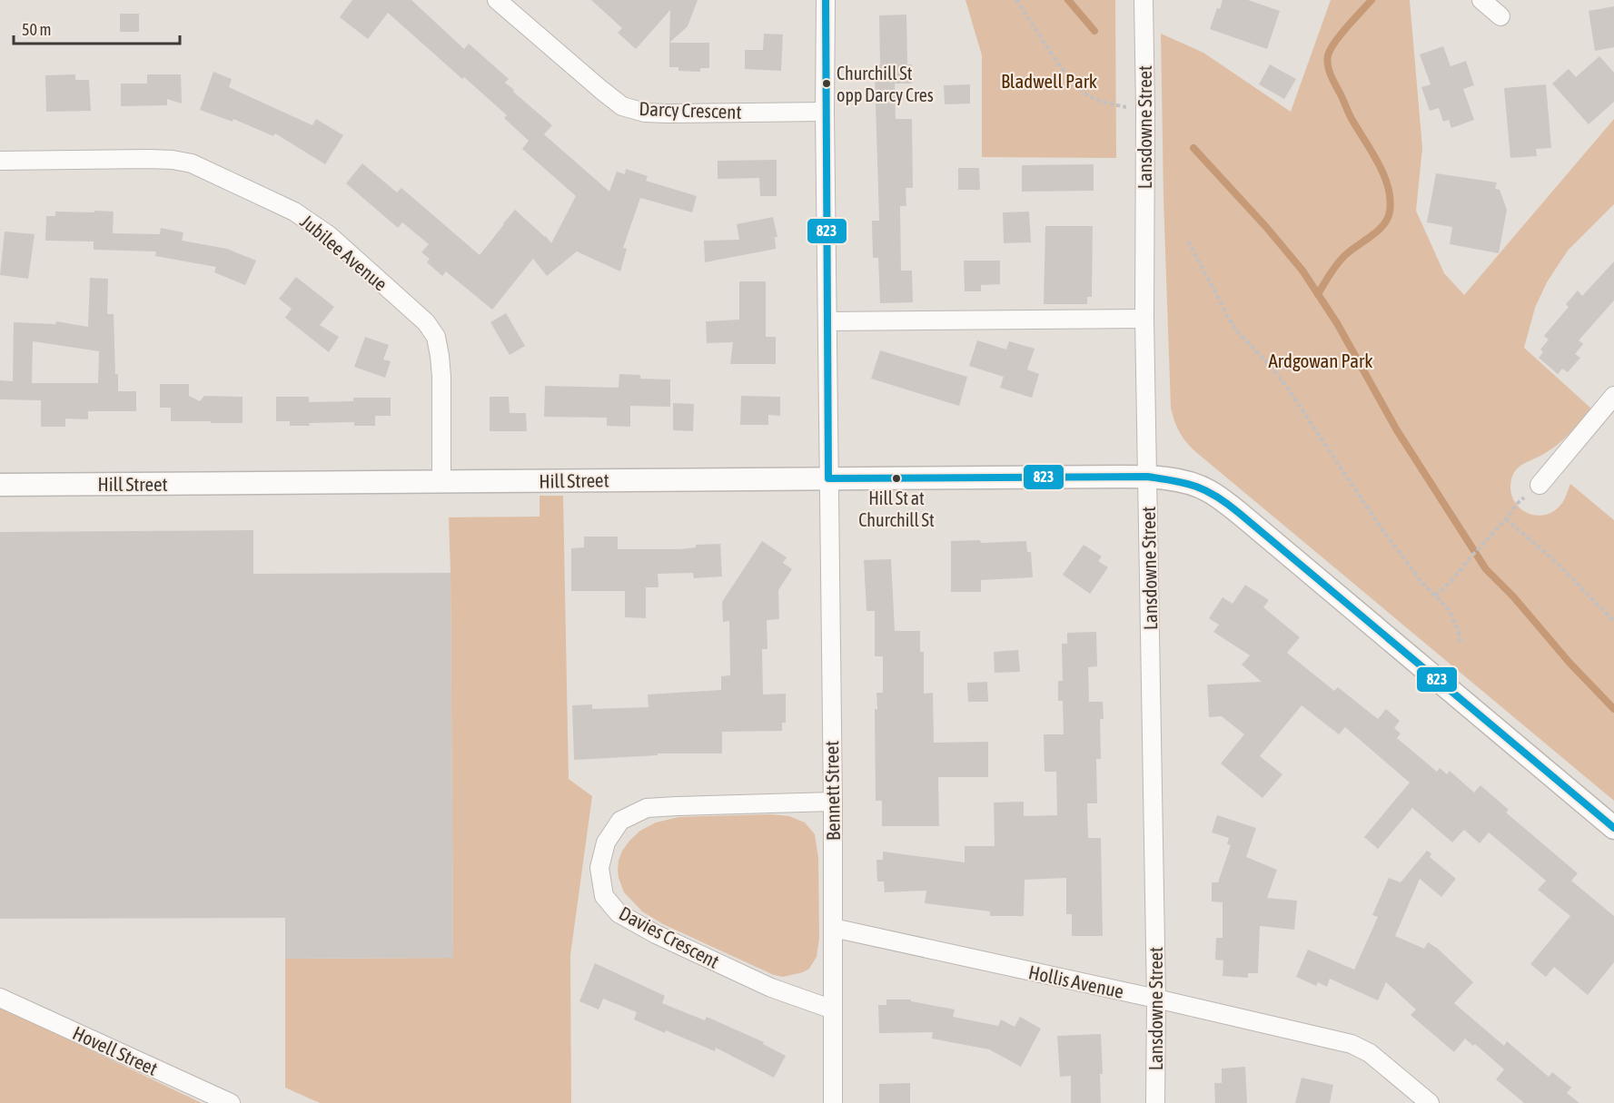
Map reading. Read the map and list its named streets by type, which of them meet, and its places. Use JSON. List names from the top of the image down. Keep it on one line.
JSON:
{"streets":{"street":["Darcy Crescent","Lansdowne Street","Jubilee Avenue","Hill Street","Bennett Street","Davies Crescent","Hollis Avenue","Hovell Street"]},"crossings":[["Darcy Crescent","Bennett Street"],["Lansdowne Street","Hill Street"],["Lansdowne Street","Hollis Avenue"],["Jubilee Avenue","Hill Street"],["Hill Street","Bennett Street"],["Bennett Street","Davies Crescent"],["Bennett Street","Hollis Avenue"]],"parks":["Bladwell Park","Ardgowan Park"],"places":["Churchill St opp Darcy Cres","Hill St at Churchill St"],"lines":["transit line 823"],"scale_bar":"50 m"}
